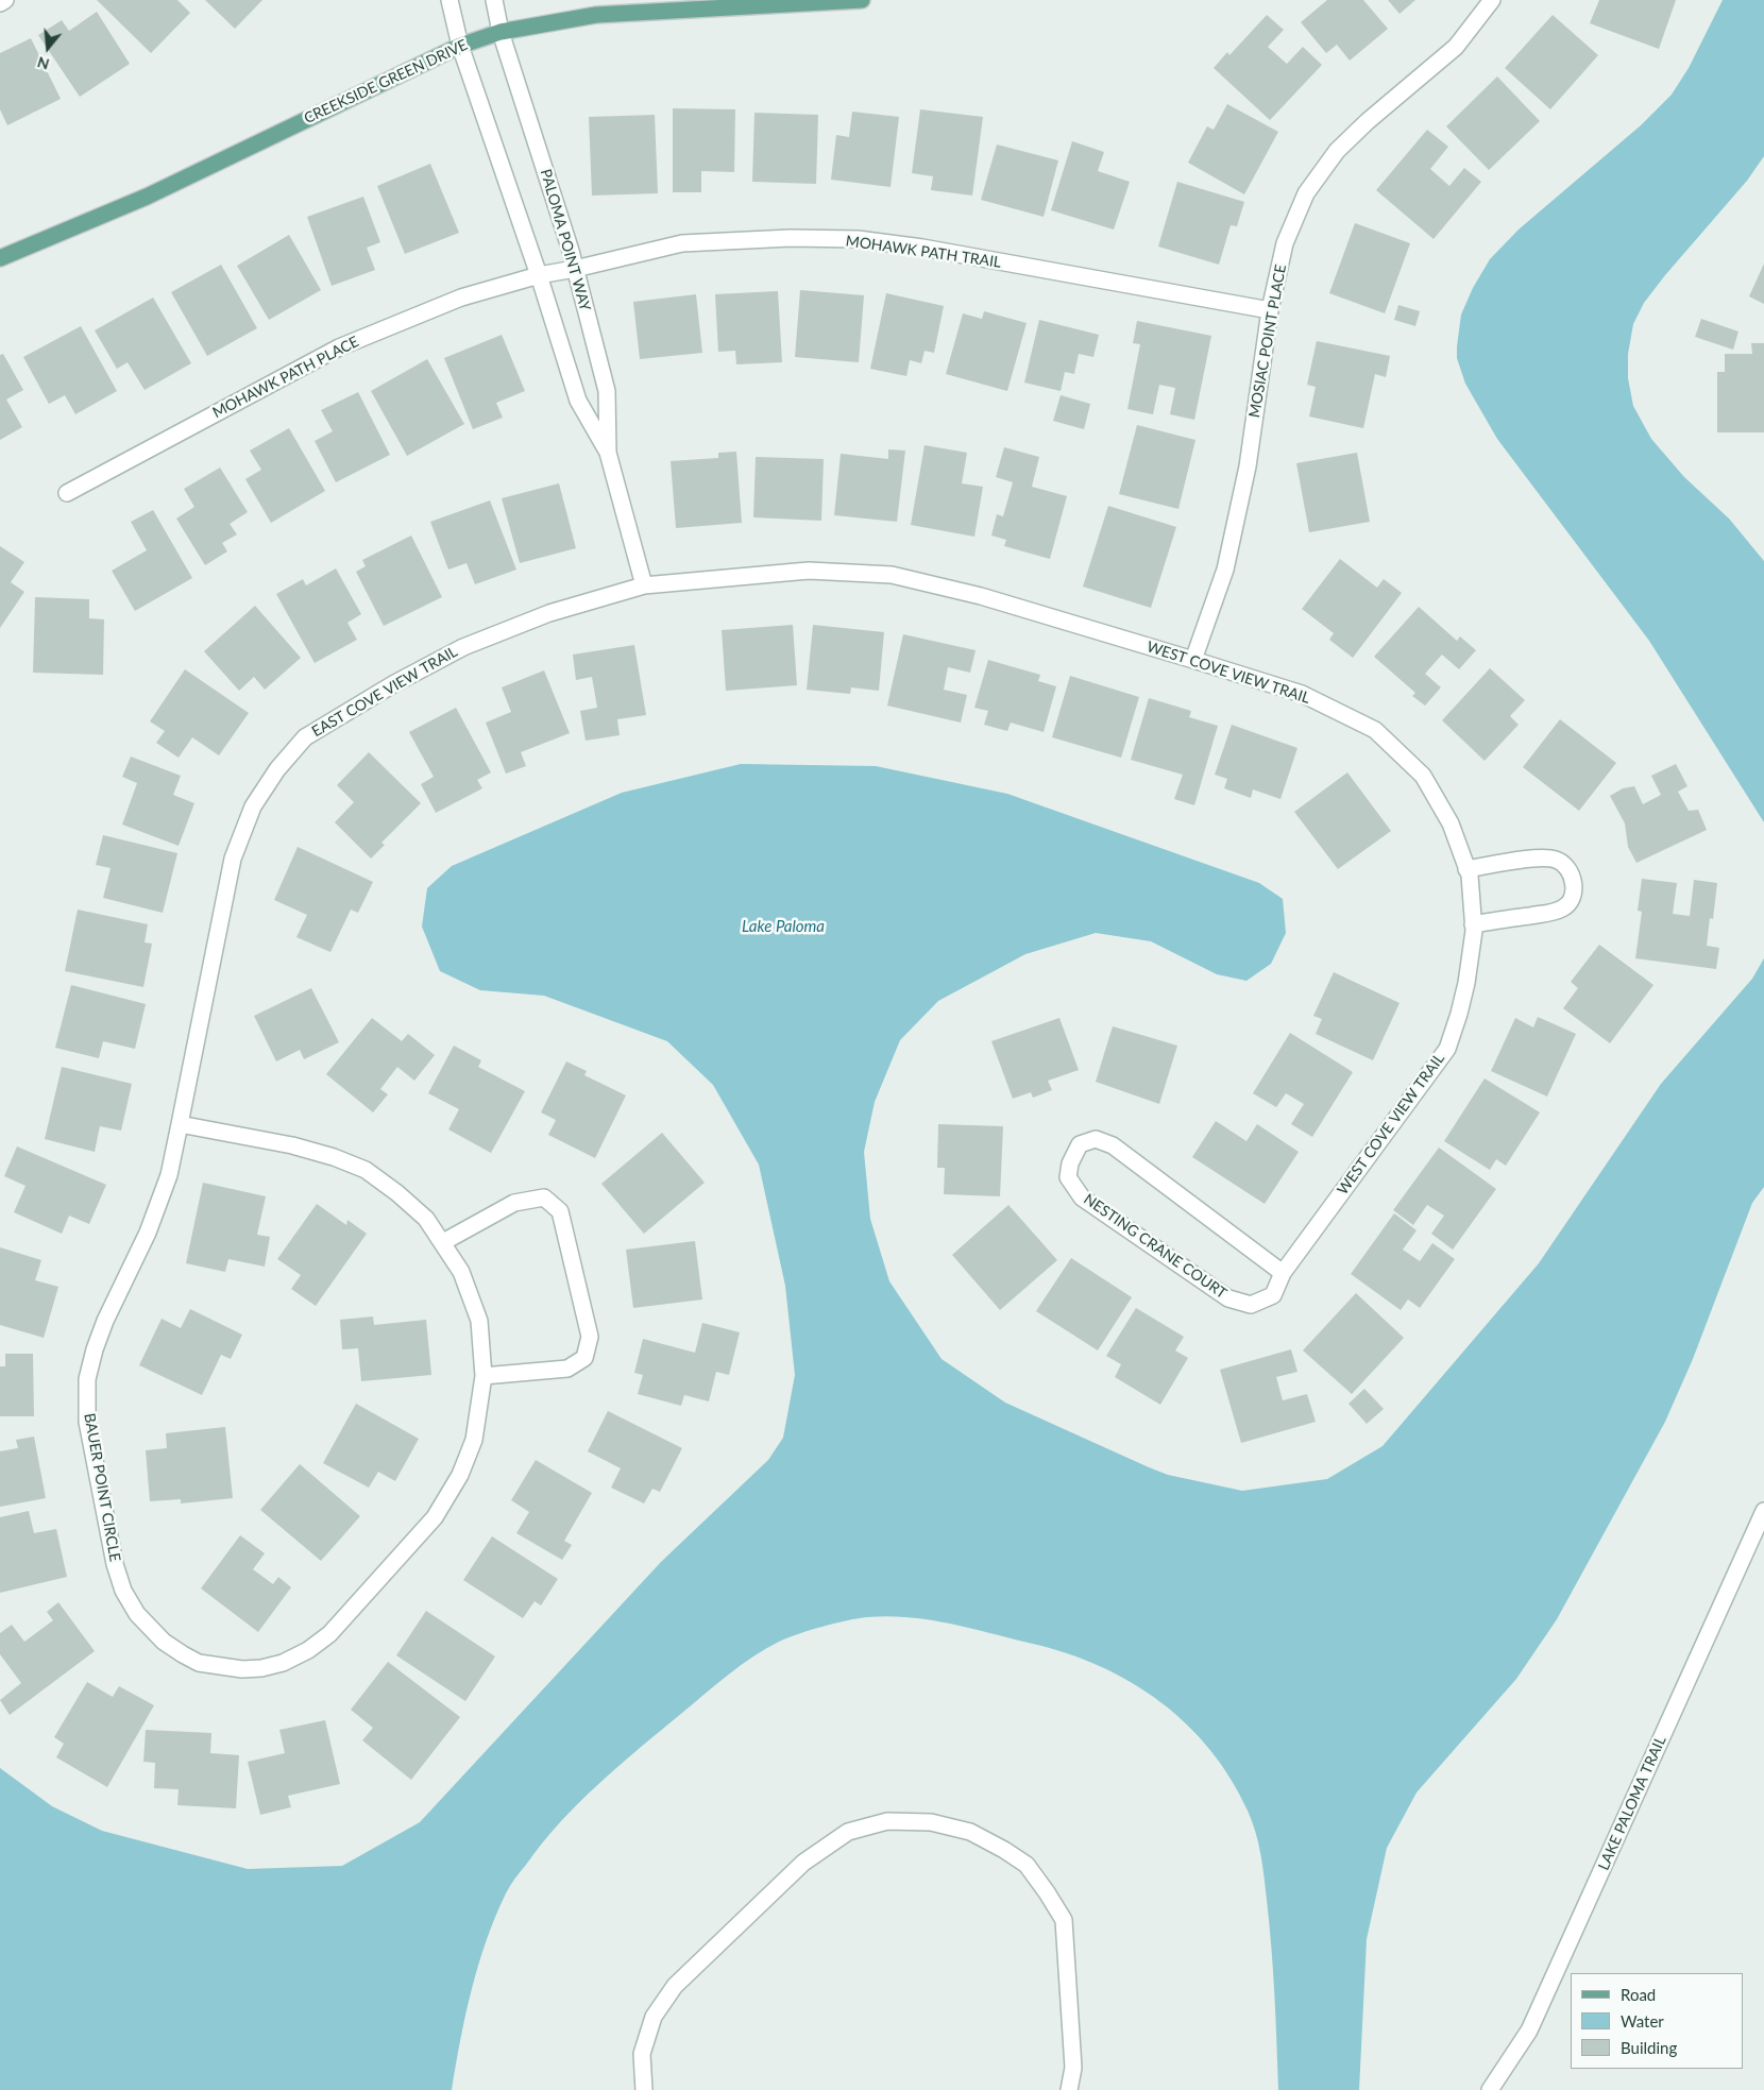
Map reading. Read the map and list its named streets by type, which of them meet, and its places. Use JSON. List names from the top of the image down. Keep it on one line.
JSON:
{"streets":{"main road":["CREEKSIDE GREEN DRIVE"],"street":["PALOMA POINT WAY","MOHAWK PATH TRAIL","MOSIAC POINT PLACE","MOHAWK PATH PLACE","WEST COVE VIEW TRAIL","EAST COVE VIEW TRAIL","NESTING CRANE COURT","BAUER POINT CIRCLE","LAKE PALOMA TRAIL"]},"crossings":[["CREEKSIDE GREEN DRIVE","PALOMA POINT WAY"],["PALOMA POINT WAY","MOHAWK PATH TRAIL"],["PALOMA POINT WAY","MOHAWK PATH PLACE"],["PALOMA POINT WAY","WEST COVE VIEW TRAIL"],["PALOMA POINT WAY","EAST COVE VIEW TRAIL"],["MOHAWK PATH TRAIL","MOSIAC POINT PLACE"],["MOHAWK PATH TRAIL","MOHAWK PATH PLACE"],["MOSIAC POINT PLACE","WEST COVE VIEW TRAIL"],["WEST COVE VIEW TRAIL","EAST COVE VIEW TRAIL"],["WEST COVE VIEW TRAIL","NESTING CRANE COURT"],["EAST COVE VIEW TRAIL","BAUER POINT CIRCLE"]],"water":["Lake Paloma"],"legend":["Road","Water","Building"],"north":"bottom"}
